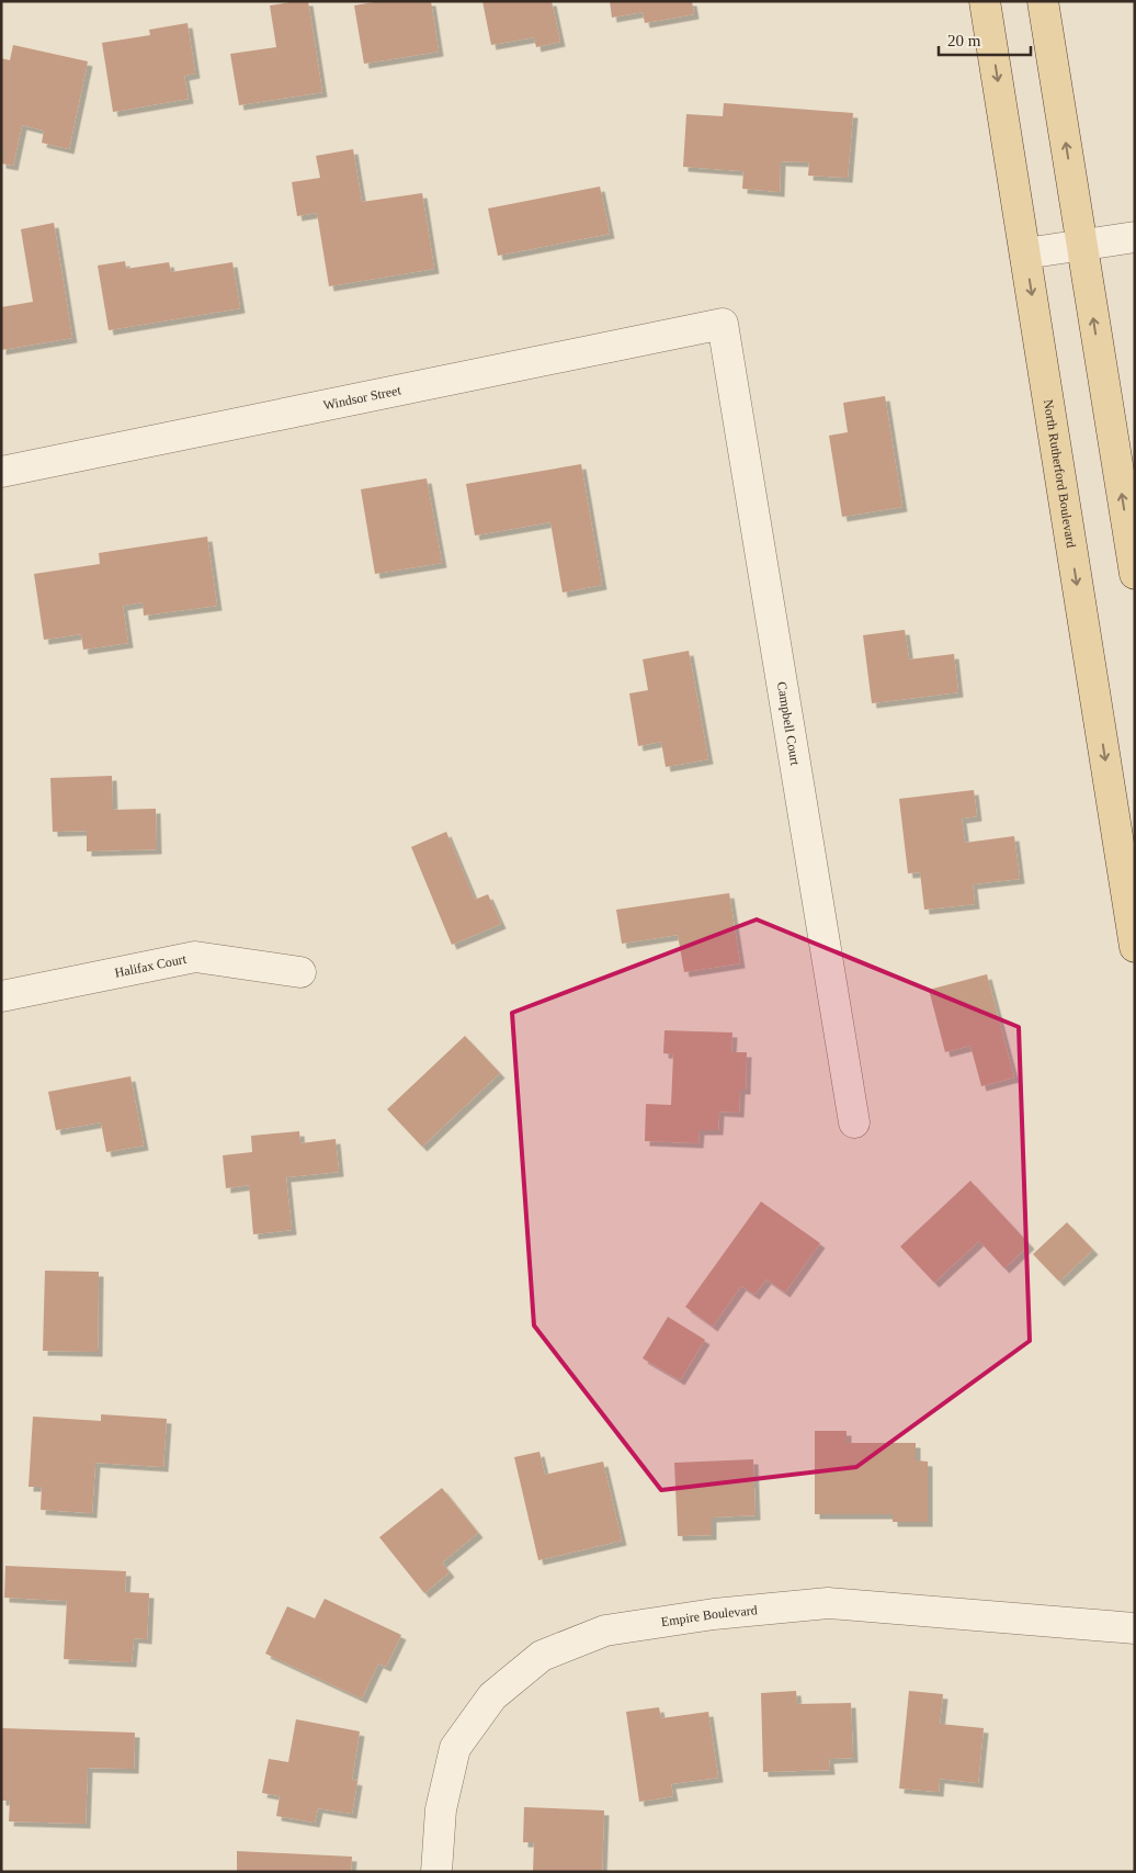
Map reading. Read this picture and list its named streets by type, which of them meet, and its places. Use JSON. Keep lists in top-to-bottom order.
{
  "streets": {
    "main road": ["North Rutherford Boulevard"],
    "street": [
      "Windsor Street",
      "Campbell Court",
      "Halifax Court",
      "Empire Boulevard"
    ]
  },
  "crossings": [
    ["Windsor Street", "Campbell Court"]
  ],
  "scale_bar": "20 m"
}
